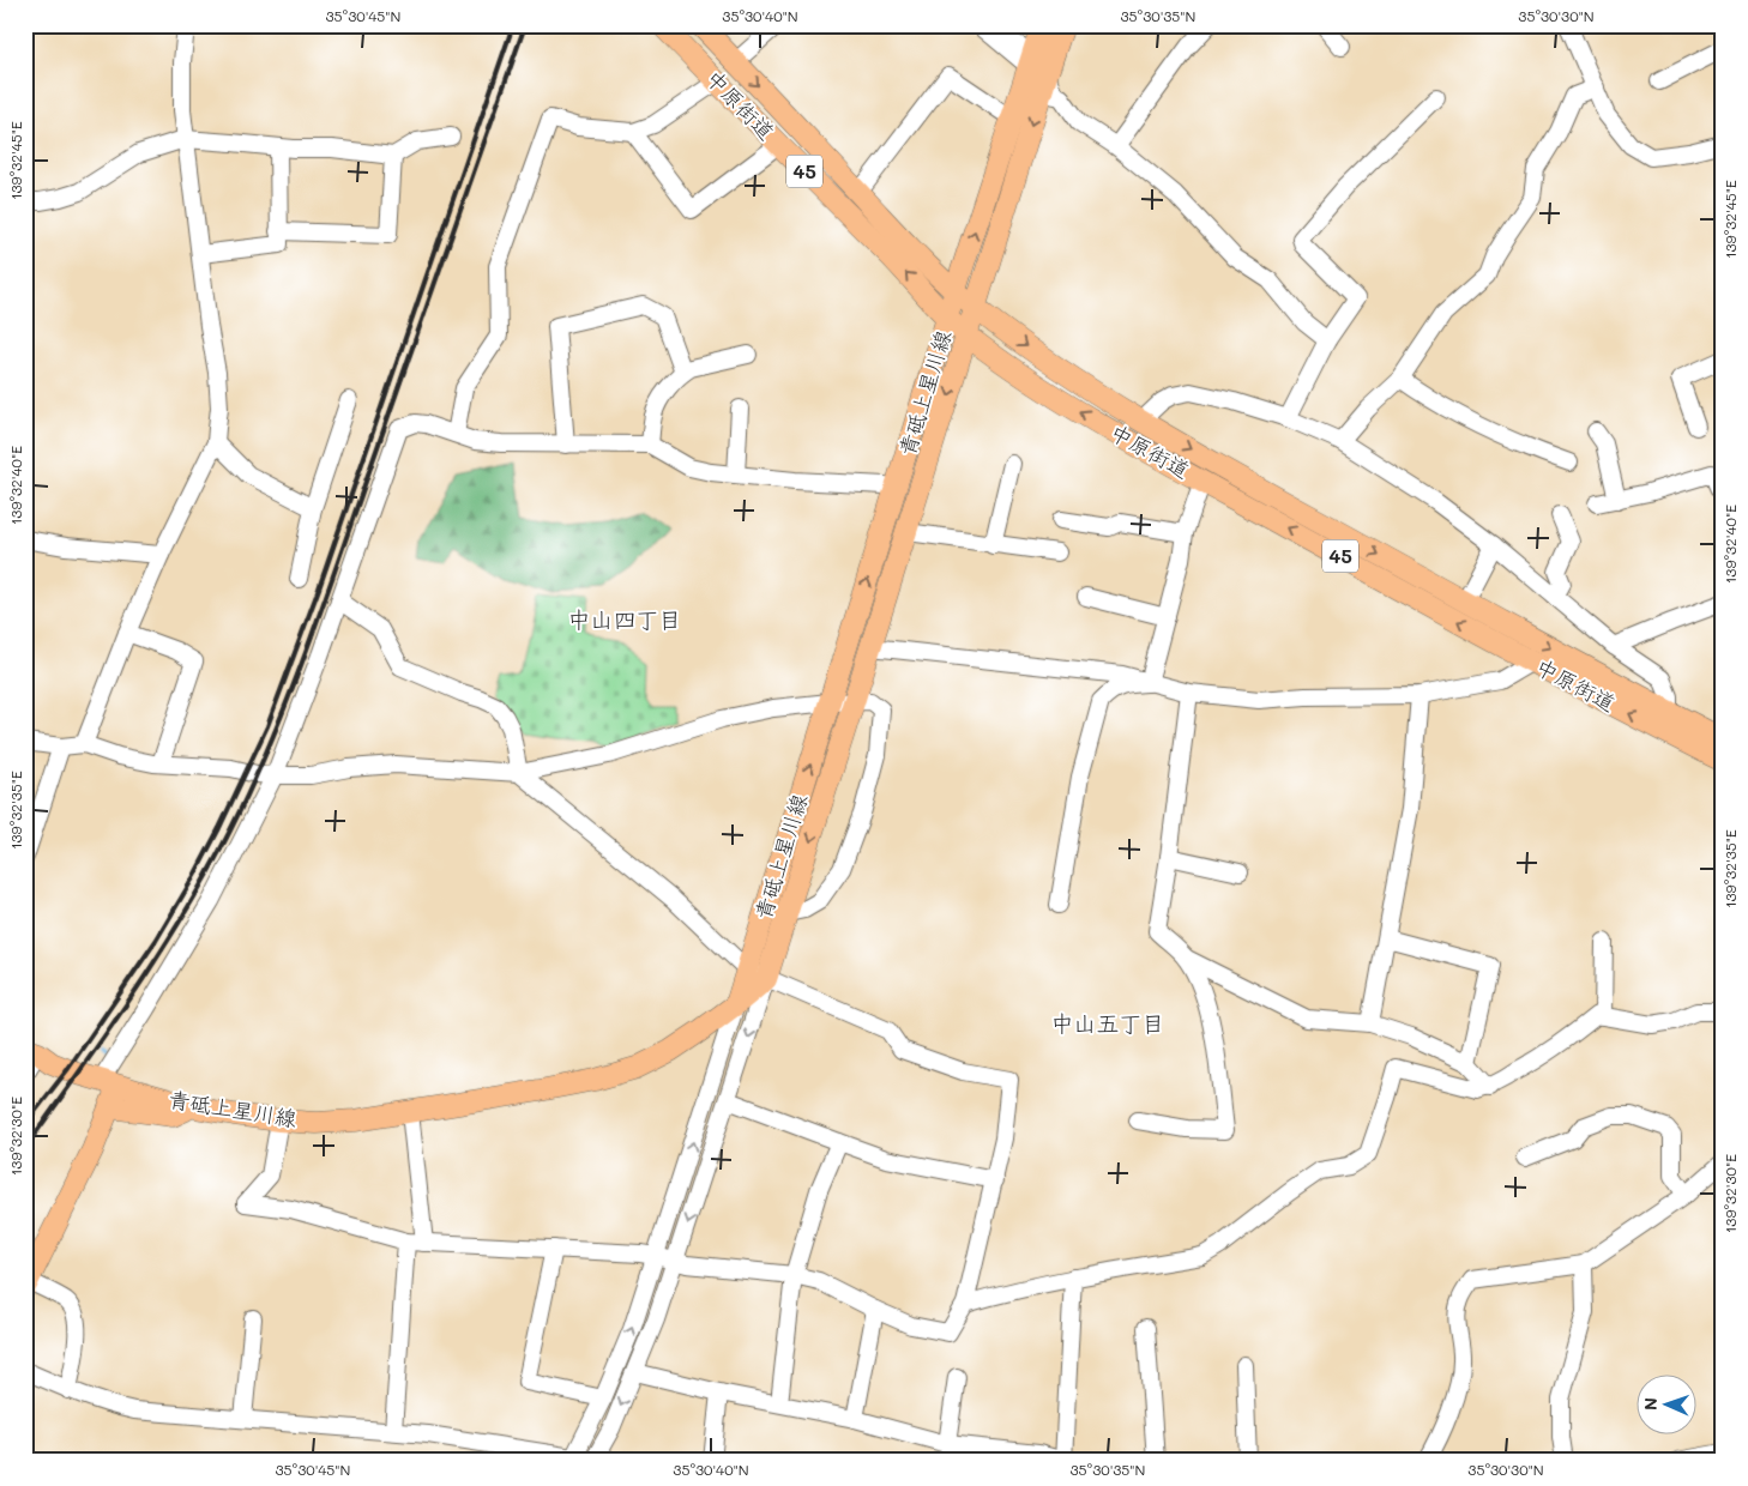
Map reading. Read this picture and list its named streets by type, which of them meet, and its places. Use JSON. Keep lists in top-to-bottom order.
{
  "streets": {
    "main road": ["中原街道", "45", "青砥上星川線"]
  },
  "crossings": [
    ["中原街道", "青砥上星川線"]
  ],
  "districts": ["中山四丁目", "中山五丁目"],
  "north": "left",
  "coordinates": [
    "35°30'45\"N",
    "35°30'40\"N",
    "35°30'35\"N",
    "35°30'30\"N",
    "139°32'45\"E",
    "139°32'40\"E",
    "139°32'35\"E",
    "139°32'30\"E"
  ]
}
